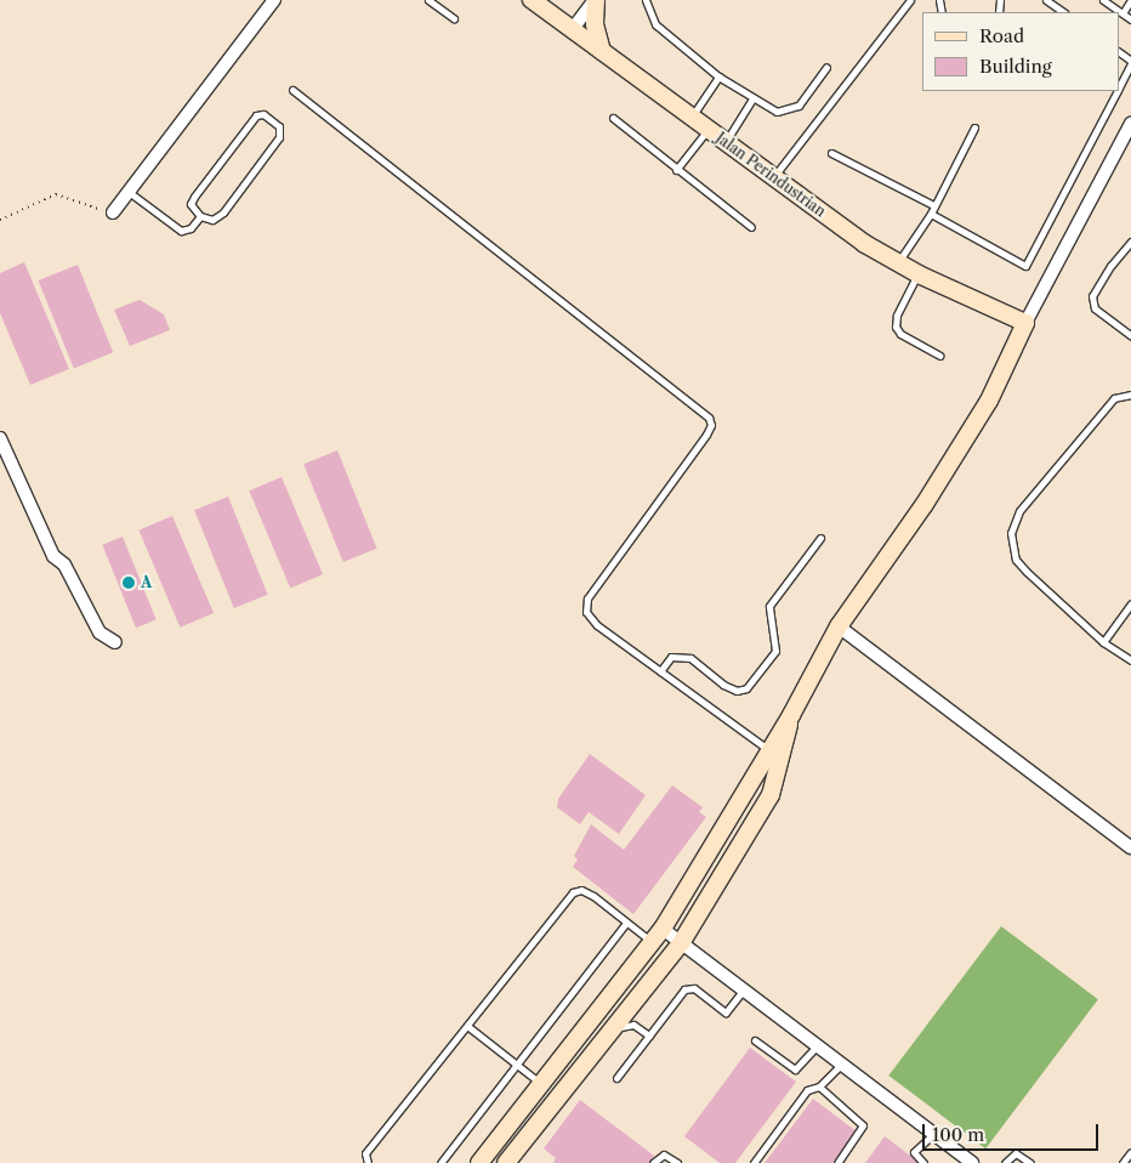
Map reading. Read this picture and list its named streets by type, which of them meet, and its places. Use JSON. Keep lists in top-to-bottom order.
{
  "streets": {
    "main road": ["Jalan Perindustrian"]
  },
  "places": ["A"],
  "legend": ["Road", "Building"],
  "scale_bar": "100 m"
}
